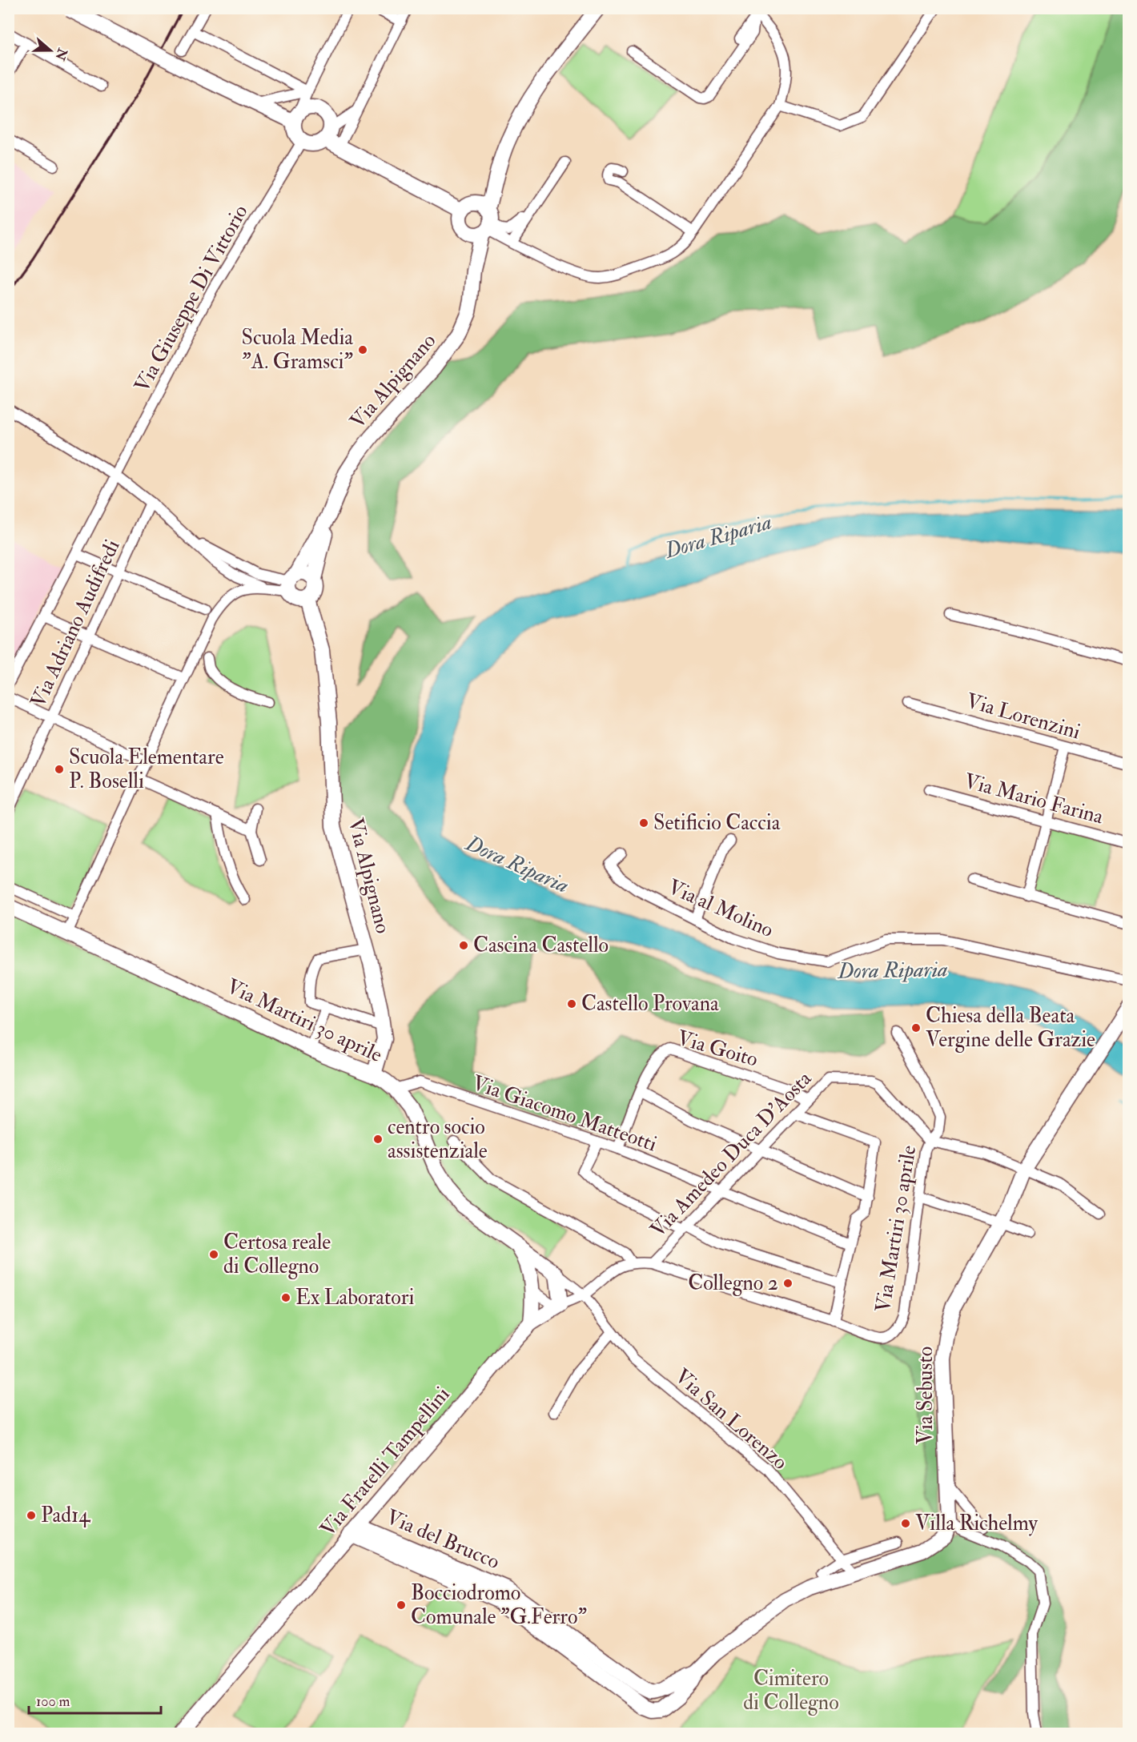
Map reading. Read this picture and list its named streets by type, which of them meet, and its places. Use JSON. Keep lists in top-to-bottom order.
{
  "streets": {
    "street": [
      "Via Giuseppe Di Vittorio",
      "Via Alpignano",
      "Via Adriano Audifredi",
      "Via Lorenzini",
      "Via Mario Farina",
      "Via al Molino",
      "Via Martiri 30 aprile",
      "Via Goito",
      "Via Giacomo Matteotti",
      "Via Amedeo Duca D'Aosta",
      "Via Sebusto",
      "Via San Lorenzo",
      "Via Fratelli Tampellini",
      "Via del Brucco"
    ]
  },
  "crossings": [
    ["Via Alpignano", "Via Martiri 30 aprile"],
    ["Via Martiri 30 aprile", "Via Giacomo Matteotti"],
    ["Via Martiri 30 aprile", "Via Amedeo Duca D'Aosta"],
    ["Via Martiri 30 aprile", "Via San Lorenzo"],
    ["Via Martiri 30 aprile", "Via Fratelli Tampellini"],
    ["Via Goito", "Via Giacomo Matteotti"],
    ["Via Goito", "Via Amedeo Duca D'Aosta"],
    ["Via Giacomo Matteotti", "Via Amedeo Duca D'Aosta"],
    ["Via Amedeo Duca D'Aosta", "Via Fratelli Tampellini"],
    ["Via San Lorenzo", "Via Fratelli Tampellini"],
    ["Via San Lorenzo", "Via del Brucco"],
    ["Via Fratelli Tampellini", "Via del Brucco"]
  ],
  "water": ["Dora Riparia"],
  "parks": ["Cimitero di Collegno"],
  "places": [
    "Scuola Media \"A. Gramsci\"",
    "Scuola Elementare P. Boselli",
    "Setificio Caccia",
    "Cascina Castello",
    "Castello Provana",
    "Chiesa della Beata Vergine delle Grazie",
    "centro socio assistenziale",
    "Certosa reale di Collegno",
    "Collegno 2",
    "Ex Laboratori",
    "Pad14",
    "Villa Richelmy",
    "Bocciodromo Comunale \"G.Ferro\""
  ],
  "scale_bar": "100 m",
  "north": "right"
}
